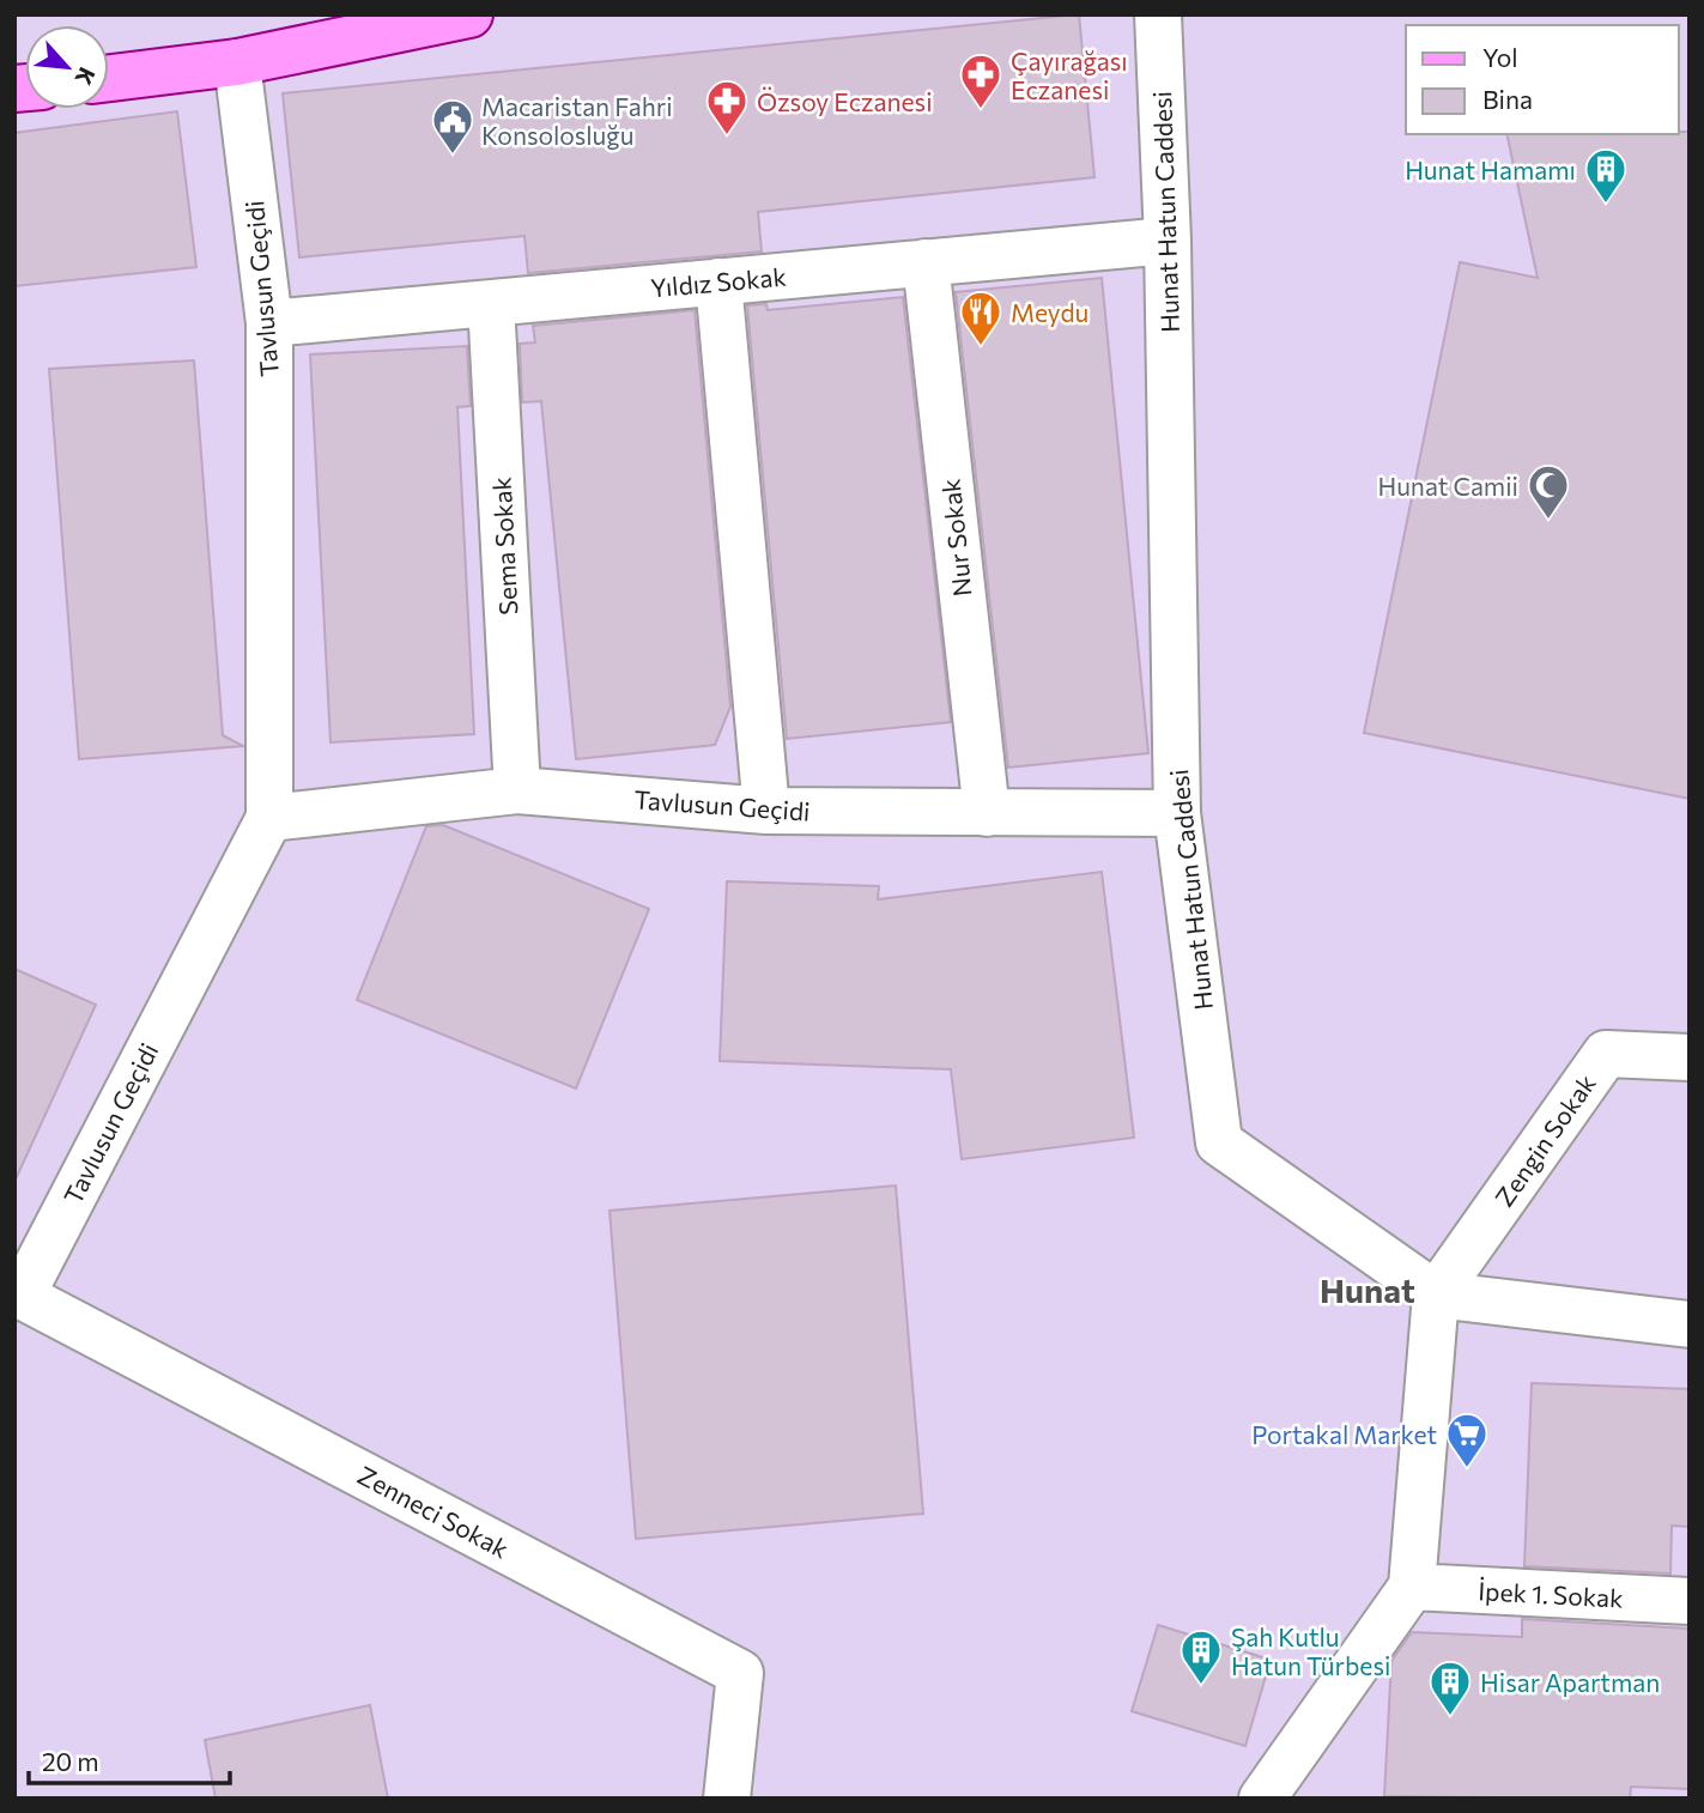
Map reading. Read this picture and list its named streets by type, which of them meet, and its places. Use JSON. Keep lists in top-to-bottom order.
{
  "streets": {
    "street": [
      "Hunat Hatun Caddesi",
      "Yıldız Sokak",
      "Tavlusun Geçidi",
      "Nur Sokak",
      "Sema Sokak",
      "Zengin Sokak",
      "Zenneci Sokak",
      "İpek 1. Sokak"
    ]
  },
  "crossings": [
    ["Hunat Hatun Caddesi", "Yıldız Sokak"],
    ["Hunat Hatun Caddesi", "Tavlusun Geçidi"],
    ["Hunat Hatun Caddesi", "Zengin Sokak"],
    ["Yıldız Sokak", "Tavlusun Geçidi"],
    ["Yıldız Sokak", "Nur Sokak"],
    ["Yıldız Sokak", "Sema Sokak"],
    ["Tavlusun Geçidi", "Nur Sokak"],
    ["Tavlusun Geçidi", "Sema Sokak"],
    ["Tavlusun Geçidi", "Zenneci Sokak"]
  ],
  "districts": ["Hunat"],
  "places": {
    "pharmacy": ["Çayırağası Eczanesi", "Özsoy Eczanesi"],
    "public building": ["Macaristan Fahri Konsolosluğu"],
    "building": ["Hunat Hamamı", "Şah Kutlu Hatun Türbesi", "Hisar Apartman"],
    "restaurant": ["Meydu"],
    "mosque": ["Hunat Camii"],
    "supermarket": ["Portakal Market"]
  },
  "legend": ["Yol", "Bina"],
  "scale_bar": "20 m",
  "north": "bottom right"
}
